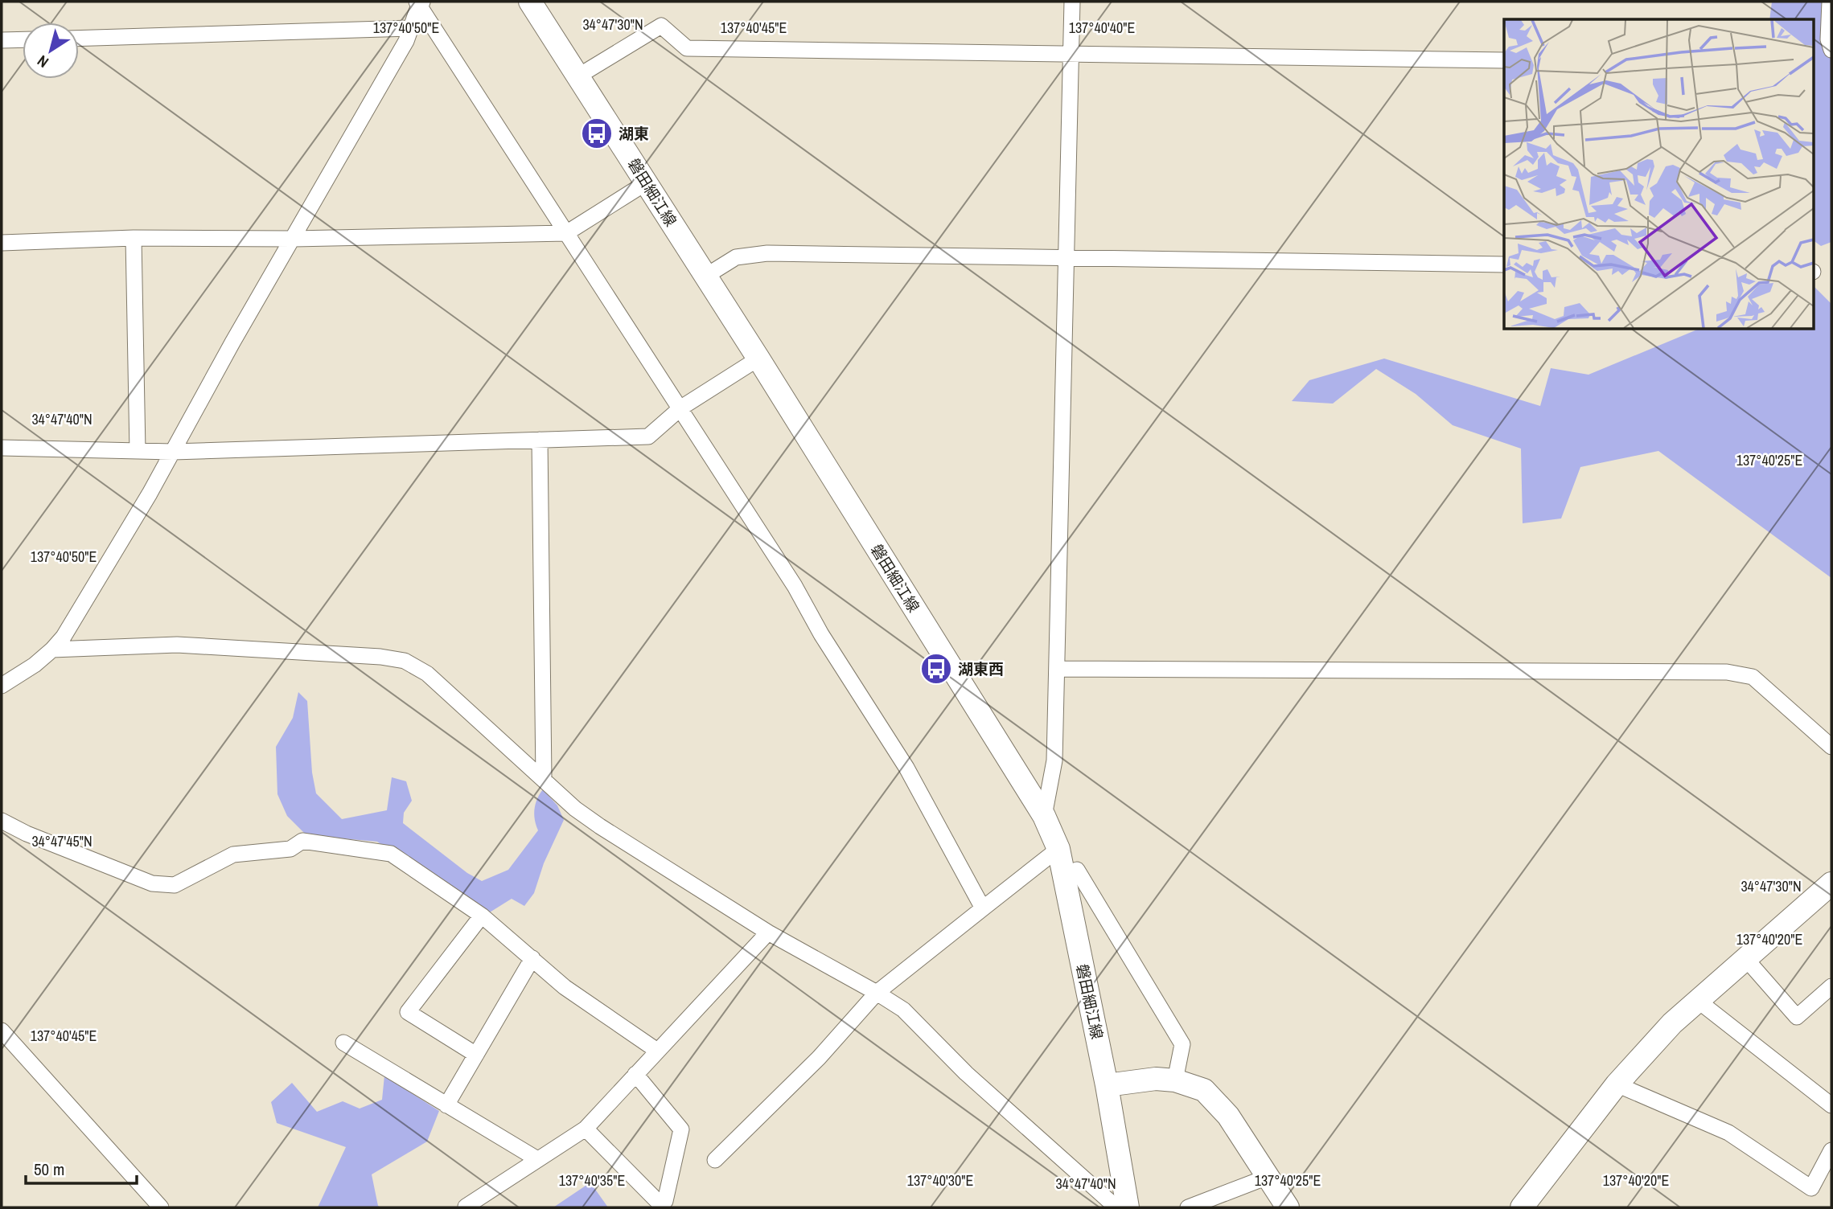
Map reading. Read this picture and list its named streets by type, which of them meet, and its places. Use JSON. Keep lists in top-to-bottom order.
{
  "streets": {
    "main road": ["磐田細江線"]
  },
  "places": {
    "bus stop": ["湖東", "湖東西"]
  },
  "scale_bar": "50 m",
  "north": "bottom left",
  "coordinates": [
    "34°47'30\"N",
    "137°40'50\"E",
    "137°40'45\"E",
    "137°40'40\"E",
    "34°47'40\"N",
    "137°40'25\"E",
    "34°47'45\"N",
    "137°40'20\"E",
    "137°40'35\"E",
    "137°40'30\"E"
  ]
}
